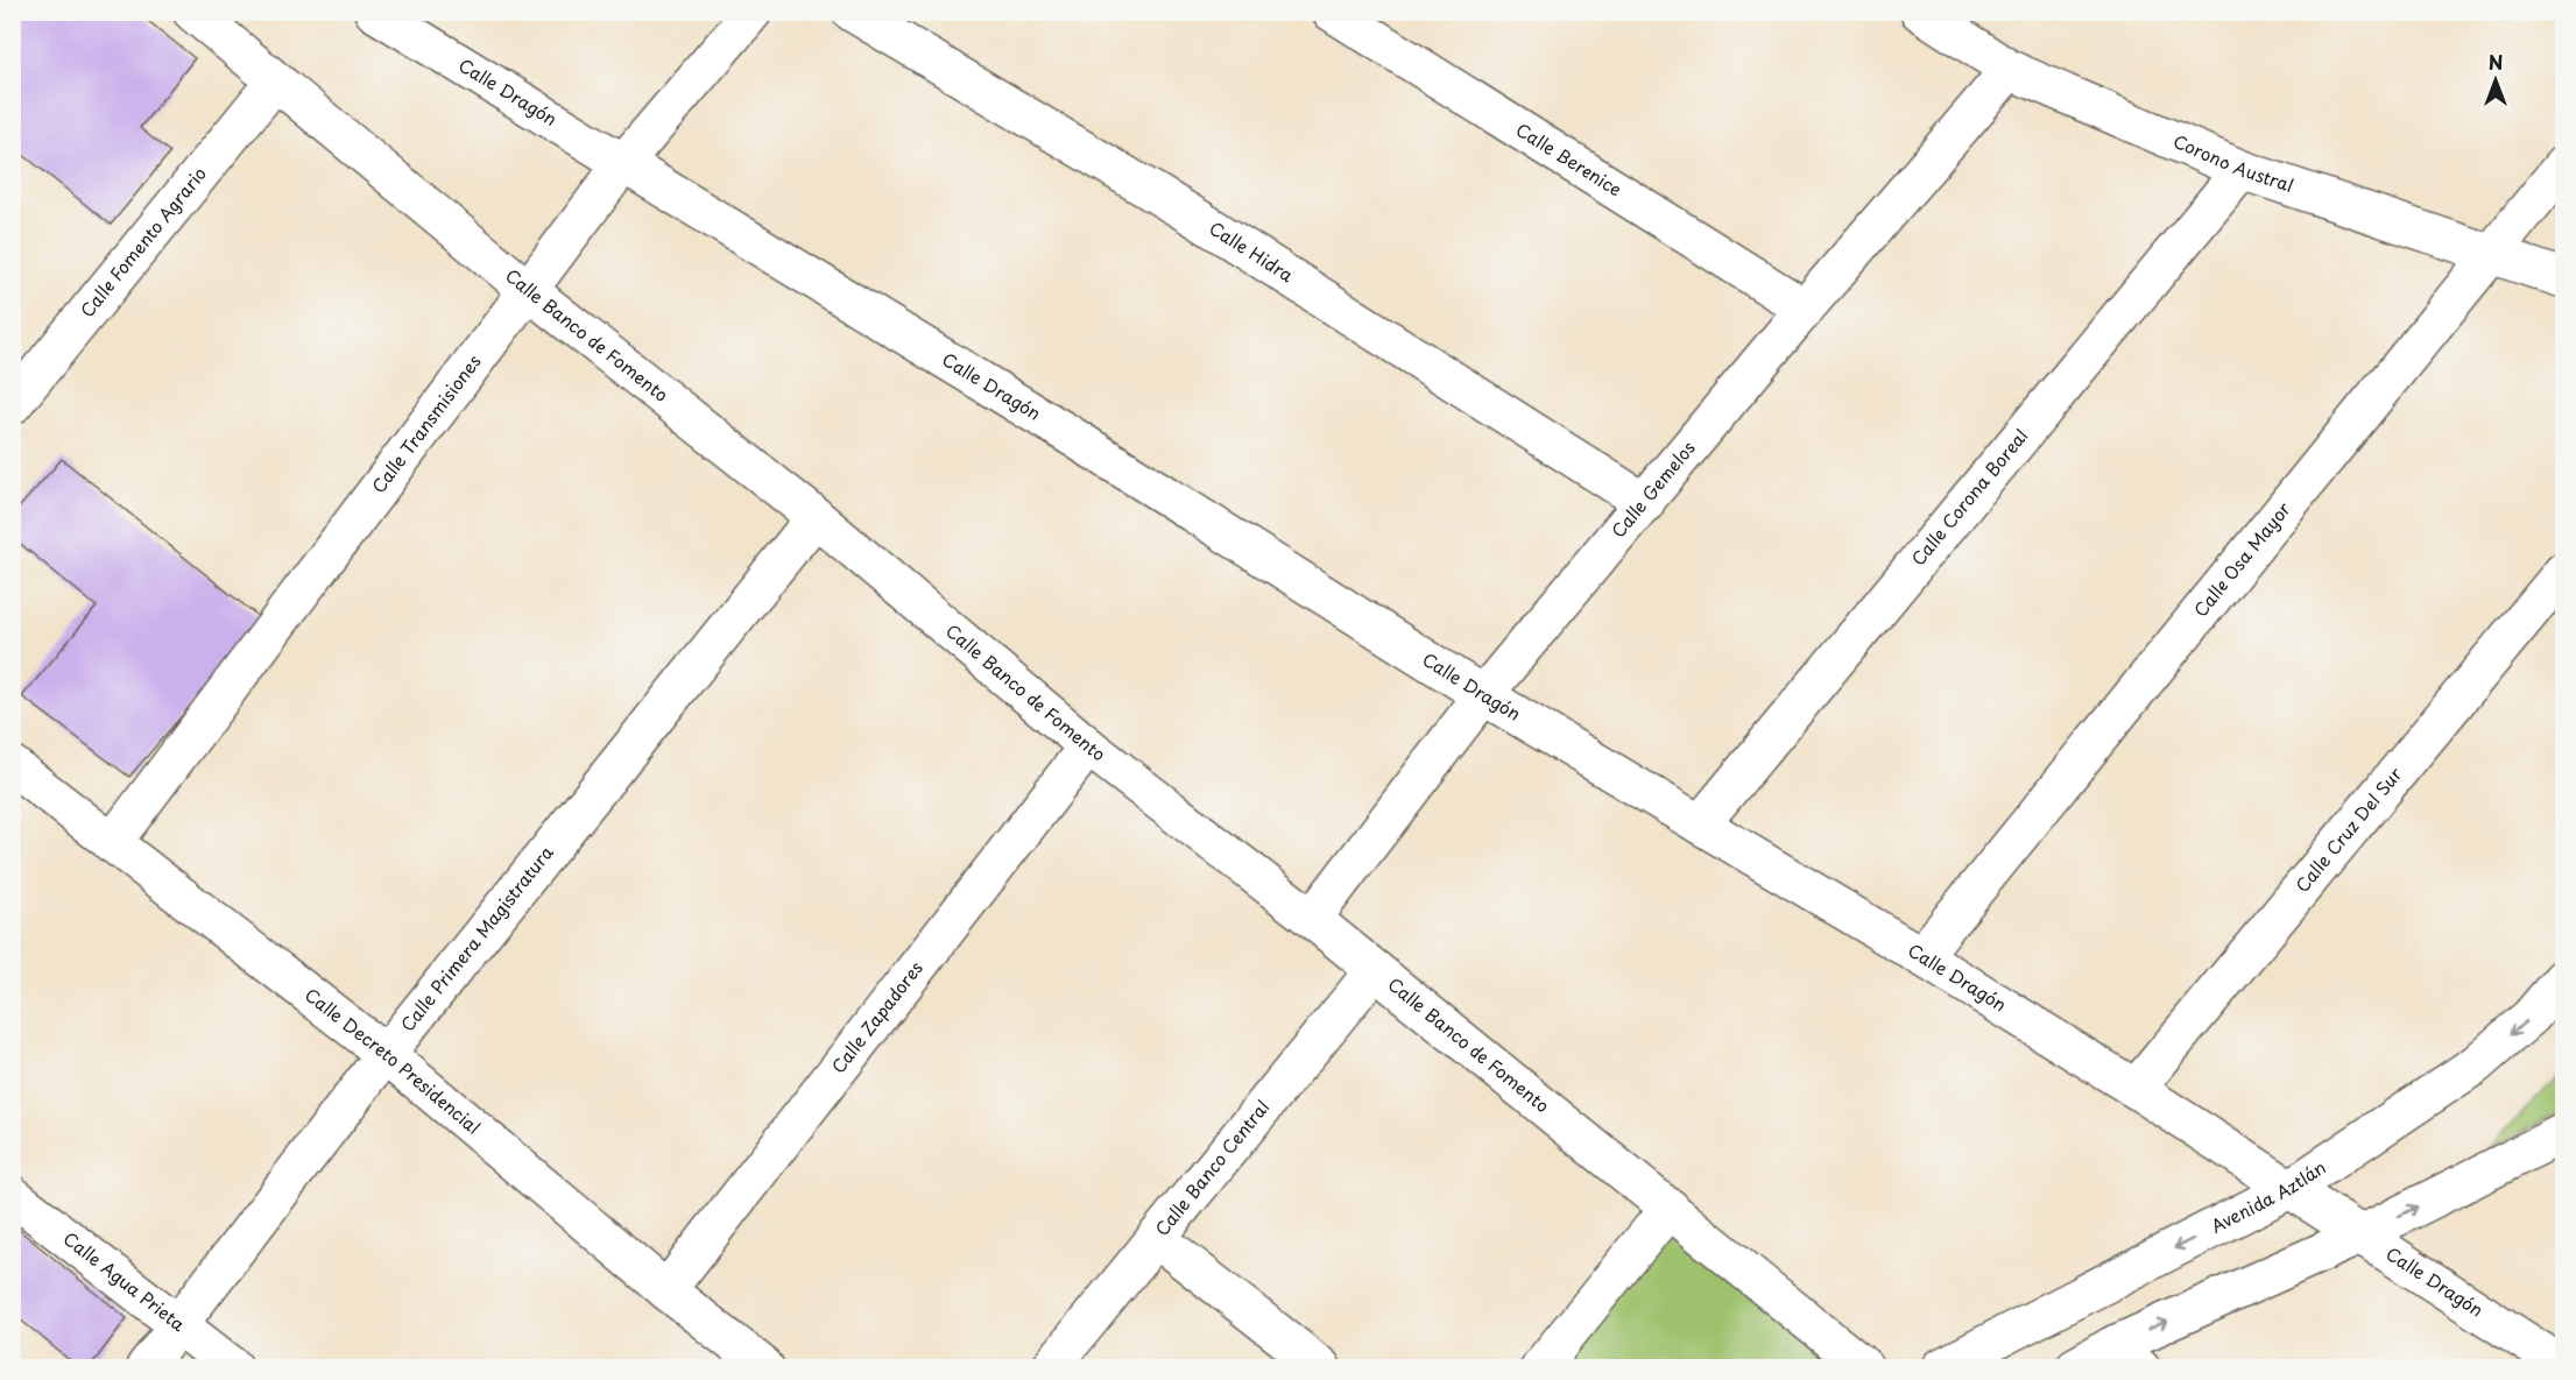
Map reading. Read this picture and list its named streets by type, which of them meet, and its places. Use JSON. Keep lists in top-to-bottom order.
{
  "streets": {
    "street": [
      "Calle Dragón",
      "Calle Berenice",
      "Corono Austral",
      "Calle Fomento Agrario",
      "Calle Hidra",
      "Calle Banco de Fomento",
      "Calle Transmisiones",
      "Calle Gemelos",
      "Calle Corona Boreal",
      "Calle Osa Mayor",
      "Calle Cruz Del Sur",
      "Calle Primera Magistratura",
      "Calle Zapadores",
      "Calle Decreto Presidencial",
      "Calle Banco Central",
      "Avenida Aztlán",
      "Calle Agua Prieta"
    ]
  },
  "crossings": [
    ["Calle Dragón", "Calle Transmisiones"],
    ["Calle Dragón", "Calle Gemelos"],
    ["Calle Dragón", "Calle Corona Boreal"],
    ["Calle Dragón", "Calle Osa Mayor"],
    ["Calle Dragón", "Calle Cruz Del Sur"],
    ["Calle Dragón", "Avenida Aztlán"],
    ["Calle Berenice", "Calle Gemelos"],
    ["Corono Austral", "Calle Gemelos"],
    ["Corono Austral", "Calle Corona Boreal"],
    ["Corono Austral", "Calle Osa Mayor"],
    ["Calle Fomento Agrario", "Calle Banco de Fomento"],
    ["Calle Hidra", "Calle Gemelos"],
    ["Calle Banco de Fomento", "Calle Transmisiones"],
    ["Calle Banco de Fomento", "Calle Gemelos"],
    ["Calle Banco de Fomento", "Calle Primera Magistratura"],
    ["Calle Banco de Fomento", "Calle Zapadores"],
    ["Calle Banco de Fomento", "Calle Banco Central"],
    ["Calle Transmisiones", "Calle Decreto Presidencial"],
    ["Calle Primera Magistratura", "Calle Decreto Presidencial"],
    ["Calle Primera Magistratura", "Calle Agua Prieta"],
    ["Calle Zapadores", "Calle Decreto Presidencial"]
  ],
  "north": "top"
}
